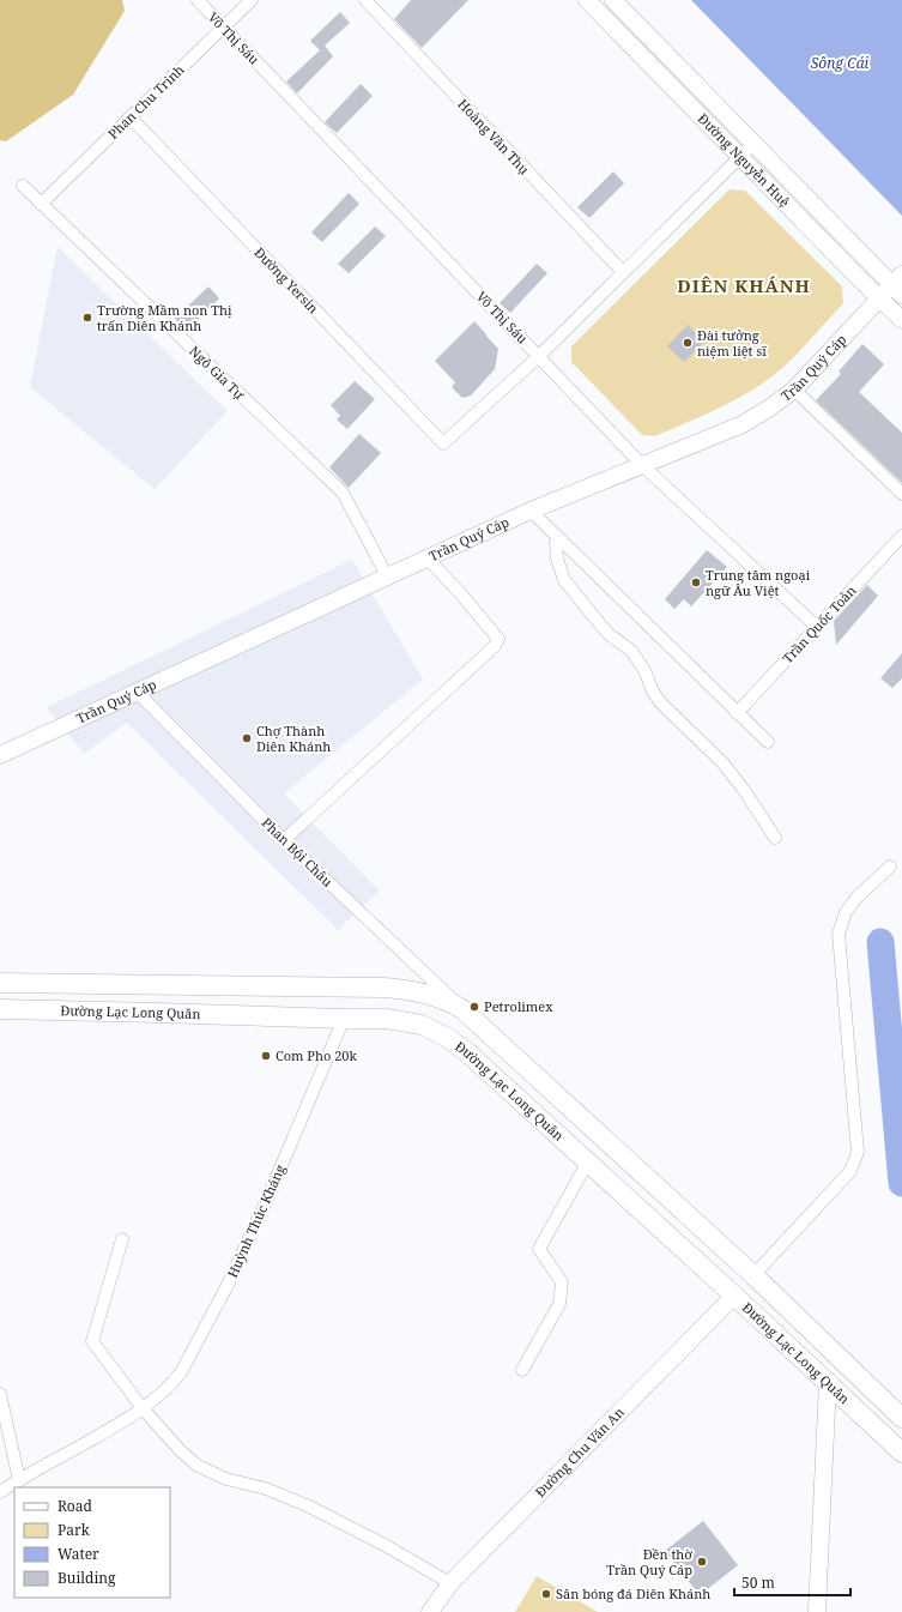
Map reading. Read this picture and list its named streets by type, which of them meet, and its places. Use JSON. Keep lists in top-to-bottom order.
{
  "streets": {
    "main road": ["Đường Lạc Long Quân"],
    "street": [
      "Võ Thị Sáu",
      "Phan Chu Trinh",
      "Hoàng Văn Thụ",
      "Đường Nguyễn Huệ",
      "Đường Yersin",
      "Trần Quý Cáp",
      "Ngô Gia Tự",
      "Trần Quốc Toản",
      "Phan Bội Châu",
      "Huỳnh Thúc Kháng",
      "Đường Chu Văn An"
    ]
  },
  "crossings": [
    ["Võ Thị Sáu", "Phan Chu Trinh"],
    ["Võ Thị Sáu", "Đường Yersin"],
    ["Võ Thị Sáu", "Trần Quý Cáp"],
    ["Võ Thị Sáu", "Trần Quốc Toản"],
    ["Phan Chu Trinh", "Đường Yersin"],
    ["Phan Chu Trinh", "Ngô Gia Tự"],
    ["Đường Nguyễn Huệ", "Trần Quý Cáp"],
    ["Trần Quý Cáp", "Ngô Gia Tự"],
    ["Trần Quý Cáp", "Phan Bội Châu"],
    ["Phan Bội Châu", "Đường Lạc Long Quân"],
    ["Đường Lạc Long Quân", "Huỳnh Thúc Kháng"],
    ["Đường Lạc Long Quân", "Đường Chu Văn An"]
  ],
  "districts": ["DIÊN KHÁNH"],
  "water": ["Sông Cái"],
  "places": [
    "Trường Mầm non Thị trấn Diên Khánh",
    "Đài tưởng niệm liệt sĩ",
    "Trung tâm ngoại ngữ Âu Việt",
    "Chợ Thành Diên Khánh",
    "Petrolimex",
    "Com Pho 20k",
    "Đền thờ Trần Quý Cáp",
    "Sân bóng đá Diên Khánh"
  ],
  "legend": [
    "Road",
    "Park",
    "Water",
    "Building"
  ],
  "scale_bar": "50 m"
}
